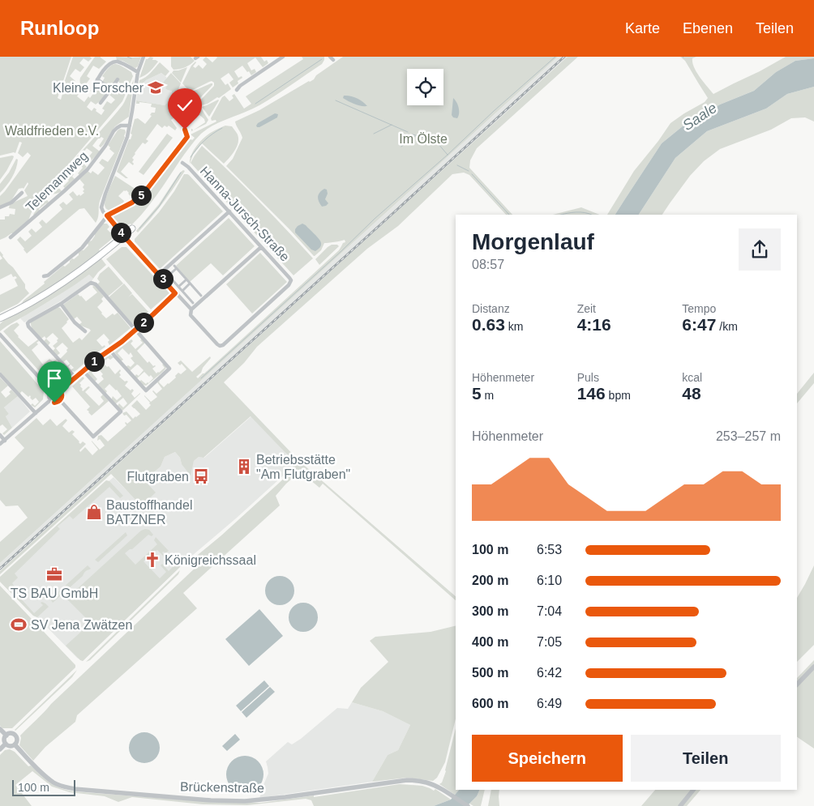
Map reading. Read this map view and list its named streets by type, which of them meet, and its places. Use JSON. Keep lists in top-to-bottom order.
{
  "streets": {
    "street": ["Telemannweg", "Hanna-Jursch-Straße", "Brückenstraße"]
  },
  "water": ["Saale"],
  "parks": ["Waldfrieden e.V.", "Im Ölste"],
  "places": {
    "school or university": ["Kleine Forscher"],
    "building": ["Betriebsstätte \"Am Flutgraben\""],
    "bus stop": ["Flutgraben"],
    "shop": ["Baustoffhandel BATZNER"],
    "church": ["Königreichssaal"],
    "office": ["TS BAU GmbH"],
    "sports": ["SV Jena Zwätzen"]
  },
  "scale_bar": "100 m",
  "page": {
    "header": "Runloop",
    "nav": ["Karte", "Ebenen", "Teilen"],
    "pins": [
      "5",
      "4",
      "3",
      "2",
      "1"
    ],
    "heading": ["Morgenlauf", "08:57"],
    "stats": [
      ["Distanz", "0.63 km"],
      ["Zeit", "4:16"],
      ["Tempo", "6:47 /km"],
      ["Höhenmeter", "5 m"],
      ["Puls", "146 bpm"],
      ["kcal", "48"]
    ],
    "chart": ["Höhenmeter", "253–257 m"],
    "list": [
      {
        "name": "100 m",
        "note": "6:53"
      },
      {
        "name": "200 m",
        "note": "6:10"
      },
      {
        "name": "300 m",
        "note": "7:04"
      },
      {
        "name": "400 m",
        "note": "7:05"
      },
      {
        "name": "500 m",
        "note": "6:42"
      },
      {
        "name": "600 m",
        "note": "6:49"
      }
    ],
    "buttons": ["Speichern", "Teilen"],
    "scale": "100 m"
  }
}
